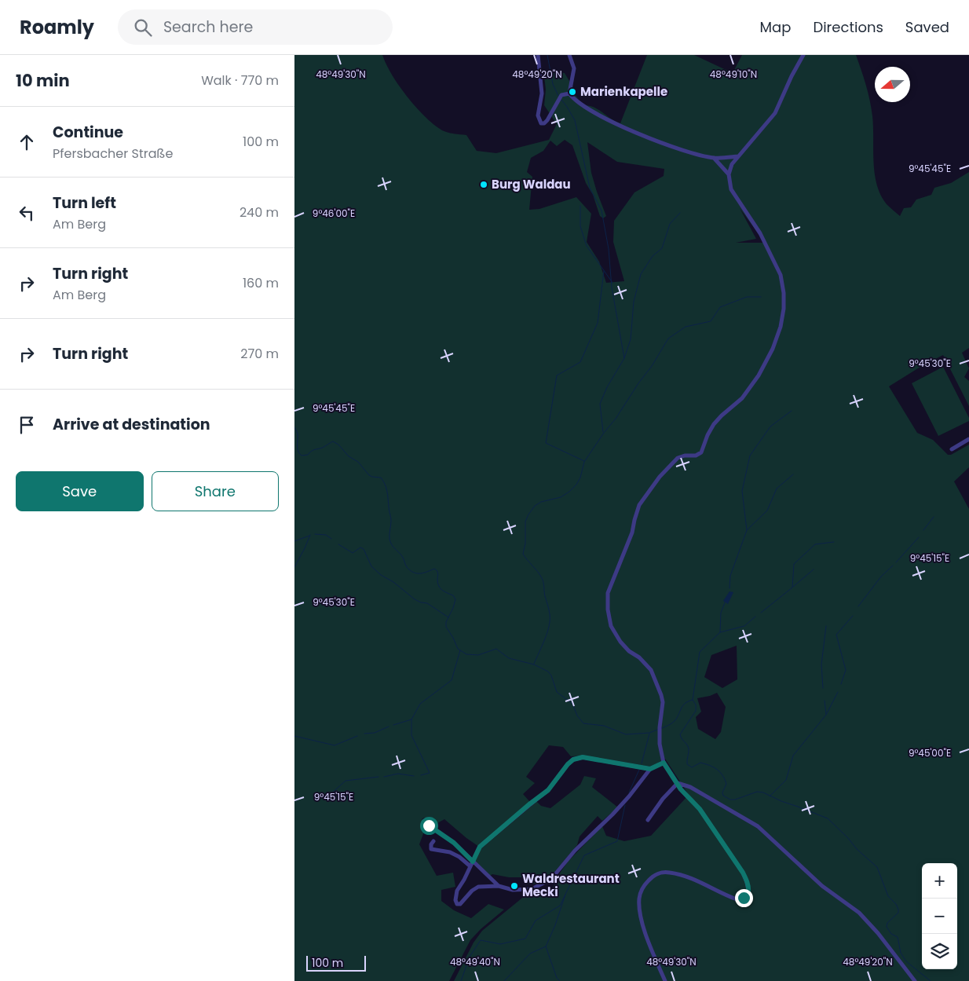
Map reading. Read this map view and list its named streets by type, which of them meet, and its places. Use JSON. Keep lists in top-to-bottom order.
{
  "places": ["Marienkapelle", "Burg Waldau", "Waldrestaurant Mecki"],
  "scale_bar": "100 m",
  "north": "left",
  "page": {
    "header": "Roamly",
    "search": "Search here",
    "nav": ["Map", "Directions", "Saved"],
    "heading": ["10 min", "Walk · 770 m"],
    "list": [
      ["Continue", "Pfersbacher Straße", "100 m"],
      ["Turn left", "Am Berg", "240 m"],
      ["Turn right", "Am Berg", "160 m"],
      ["Turn right", "270 m"],
      "Arrive at destination"
    ],
    "buttons": ["Save", "Share"],
    "map_buttons": ["+", "−"],
    "scale": "100 m"
  },
  "coordinates": [
    "48°49'30\"N",
    "48°49'20\"N",
    "48°49'10\"N",
    "9°45'45\"E",
    "9°46'00\"E",
    "9°45'30\"E",
    "9°45'15\"E",
    "9°45'00\"E",
    "48°49'40\"N"
  ]
}
